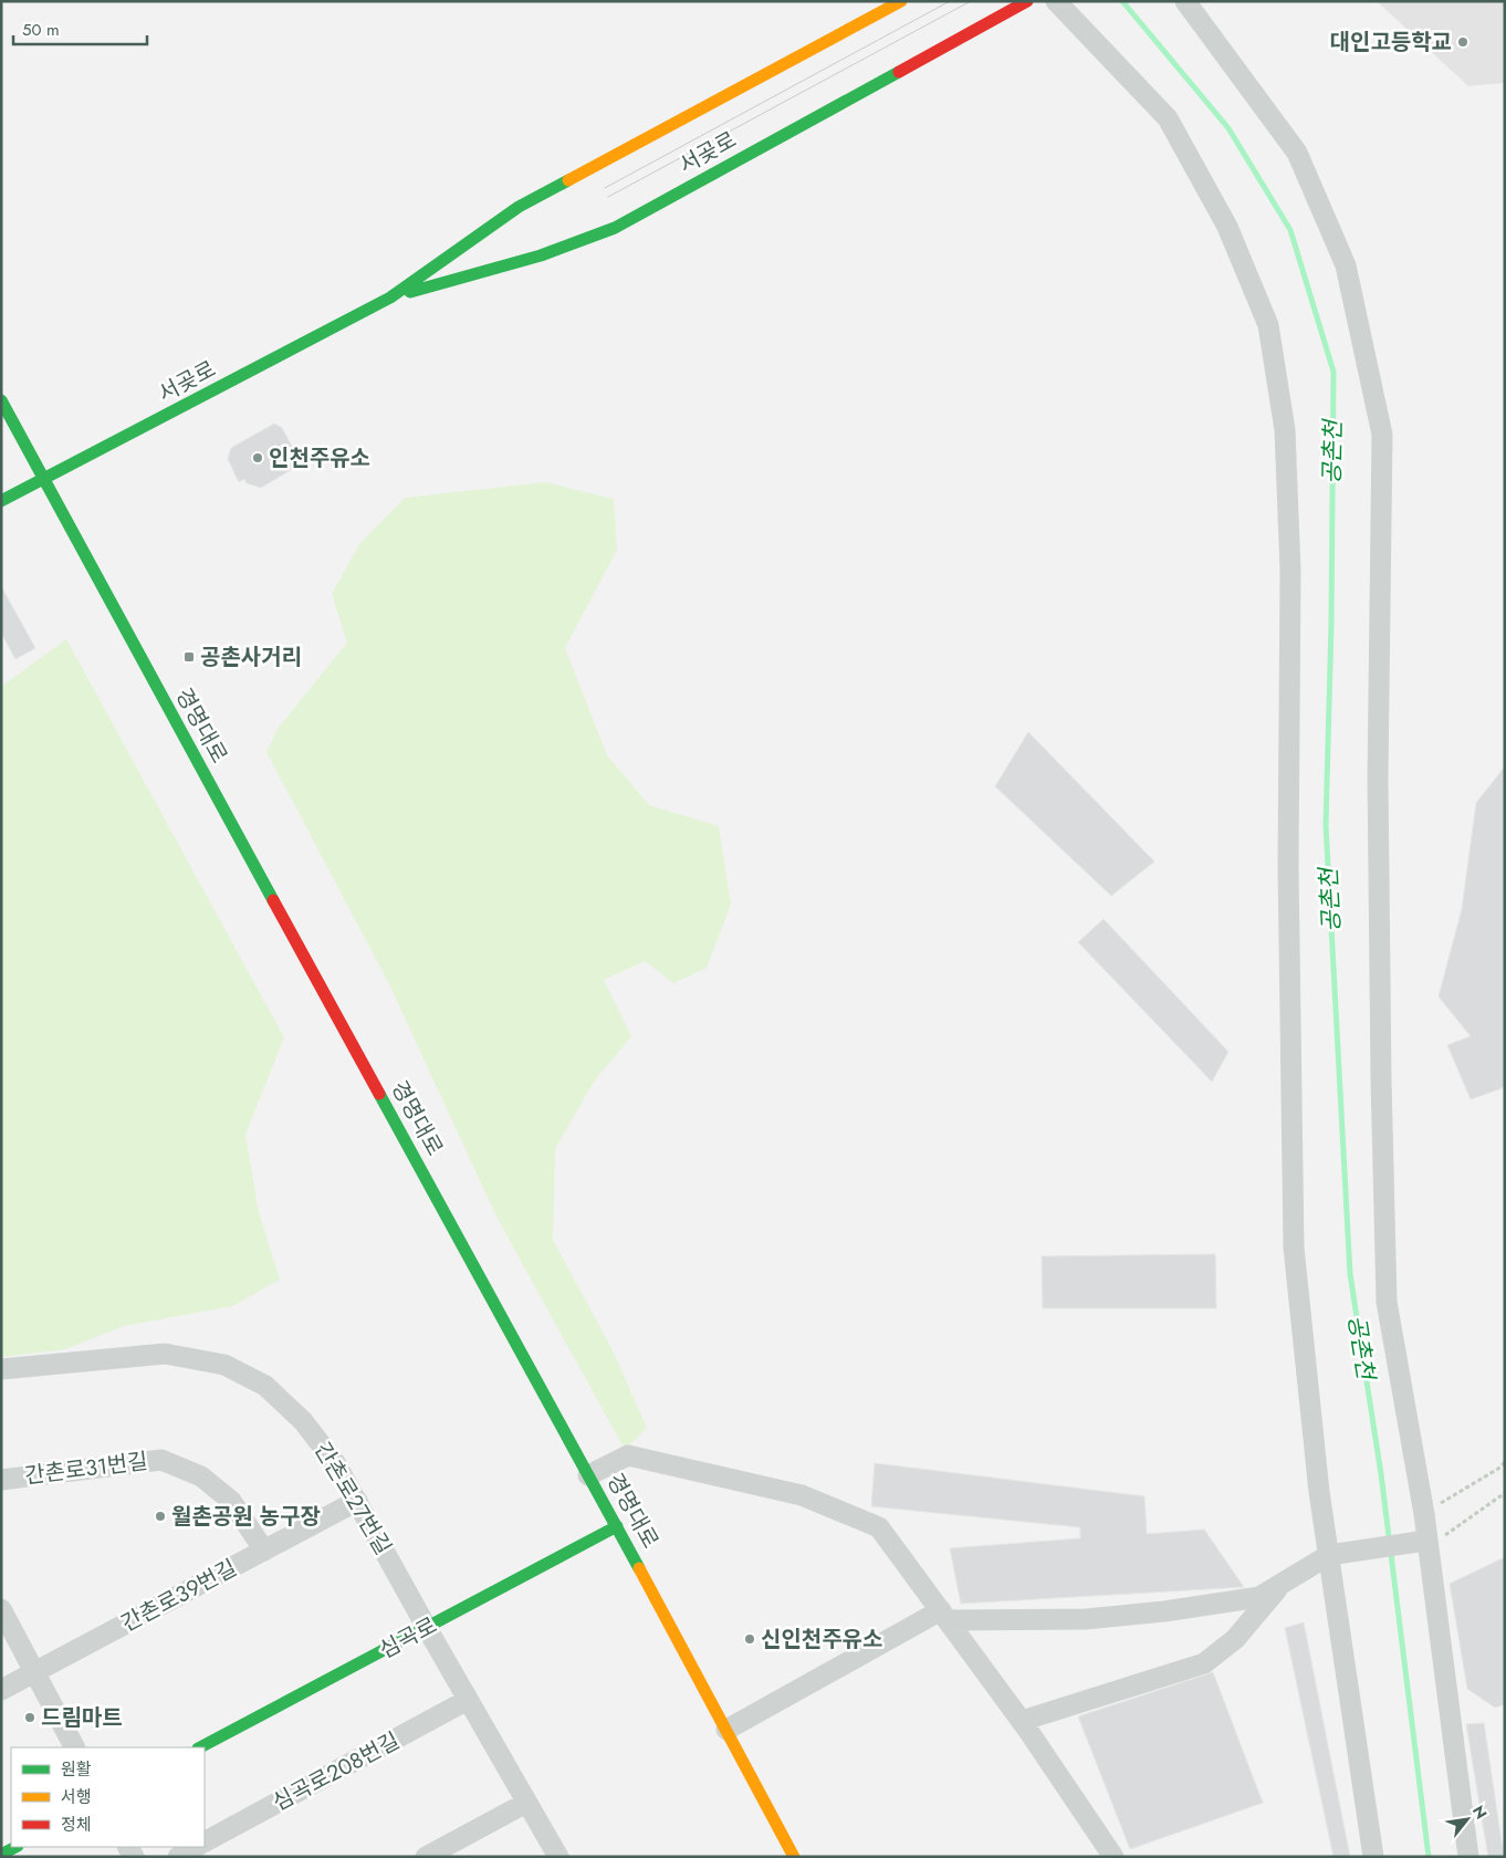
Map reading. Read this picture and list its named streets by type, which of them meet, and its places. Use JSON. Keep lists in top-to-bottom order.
{
  "streets": {
    "street": [
      "서곶로",
      "경명대로",
      "간촌로31번길",
      "간촌로27번길",
      "간촌로39번길",
      "심곡로",
      "심곡로208번길"
    ]
  },
  "crossings": [
    ["서곶로", "경명대로"],
    ["경명대로", "심곡로"],
    ["간촌로31번길", "간촌로39번길"],
    ["간촌로27번길", "간촌로39번길"],
    ["간촌로27번길", "심곡로"]
  ],
  "water": ["공촌천"],
  "places": {
    "other": [
      "대인고등학교",
      "인천주유소",
      "월촌공원 농구장",
      "신인천주유소",
      "드림마트"
    ],
    "transit": ["공촌사거리"]
  },
  "legend": ["원활", "서행", "정체"],
  "scale_bar": "50 m",
  "north": "top right"
}
